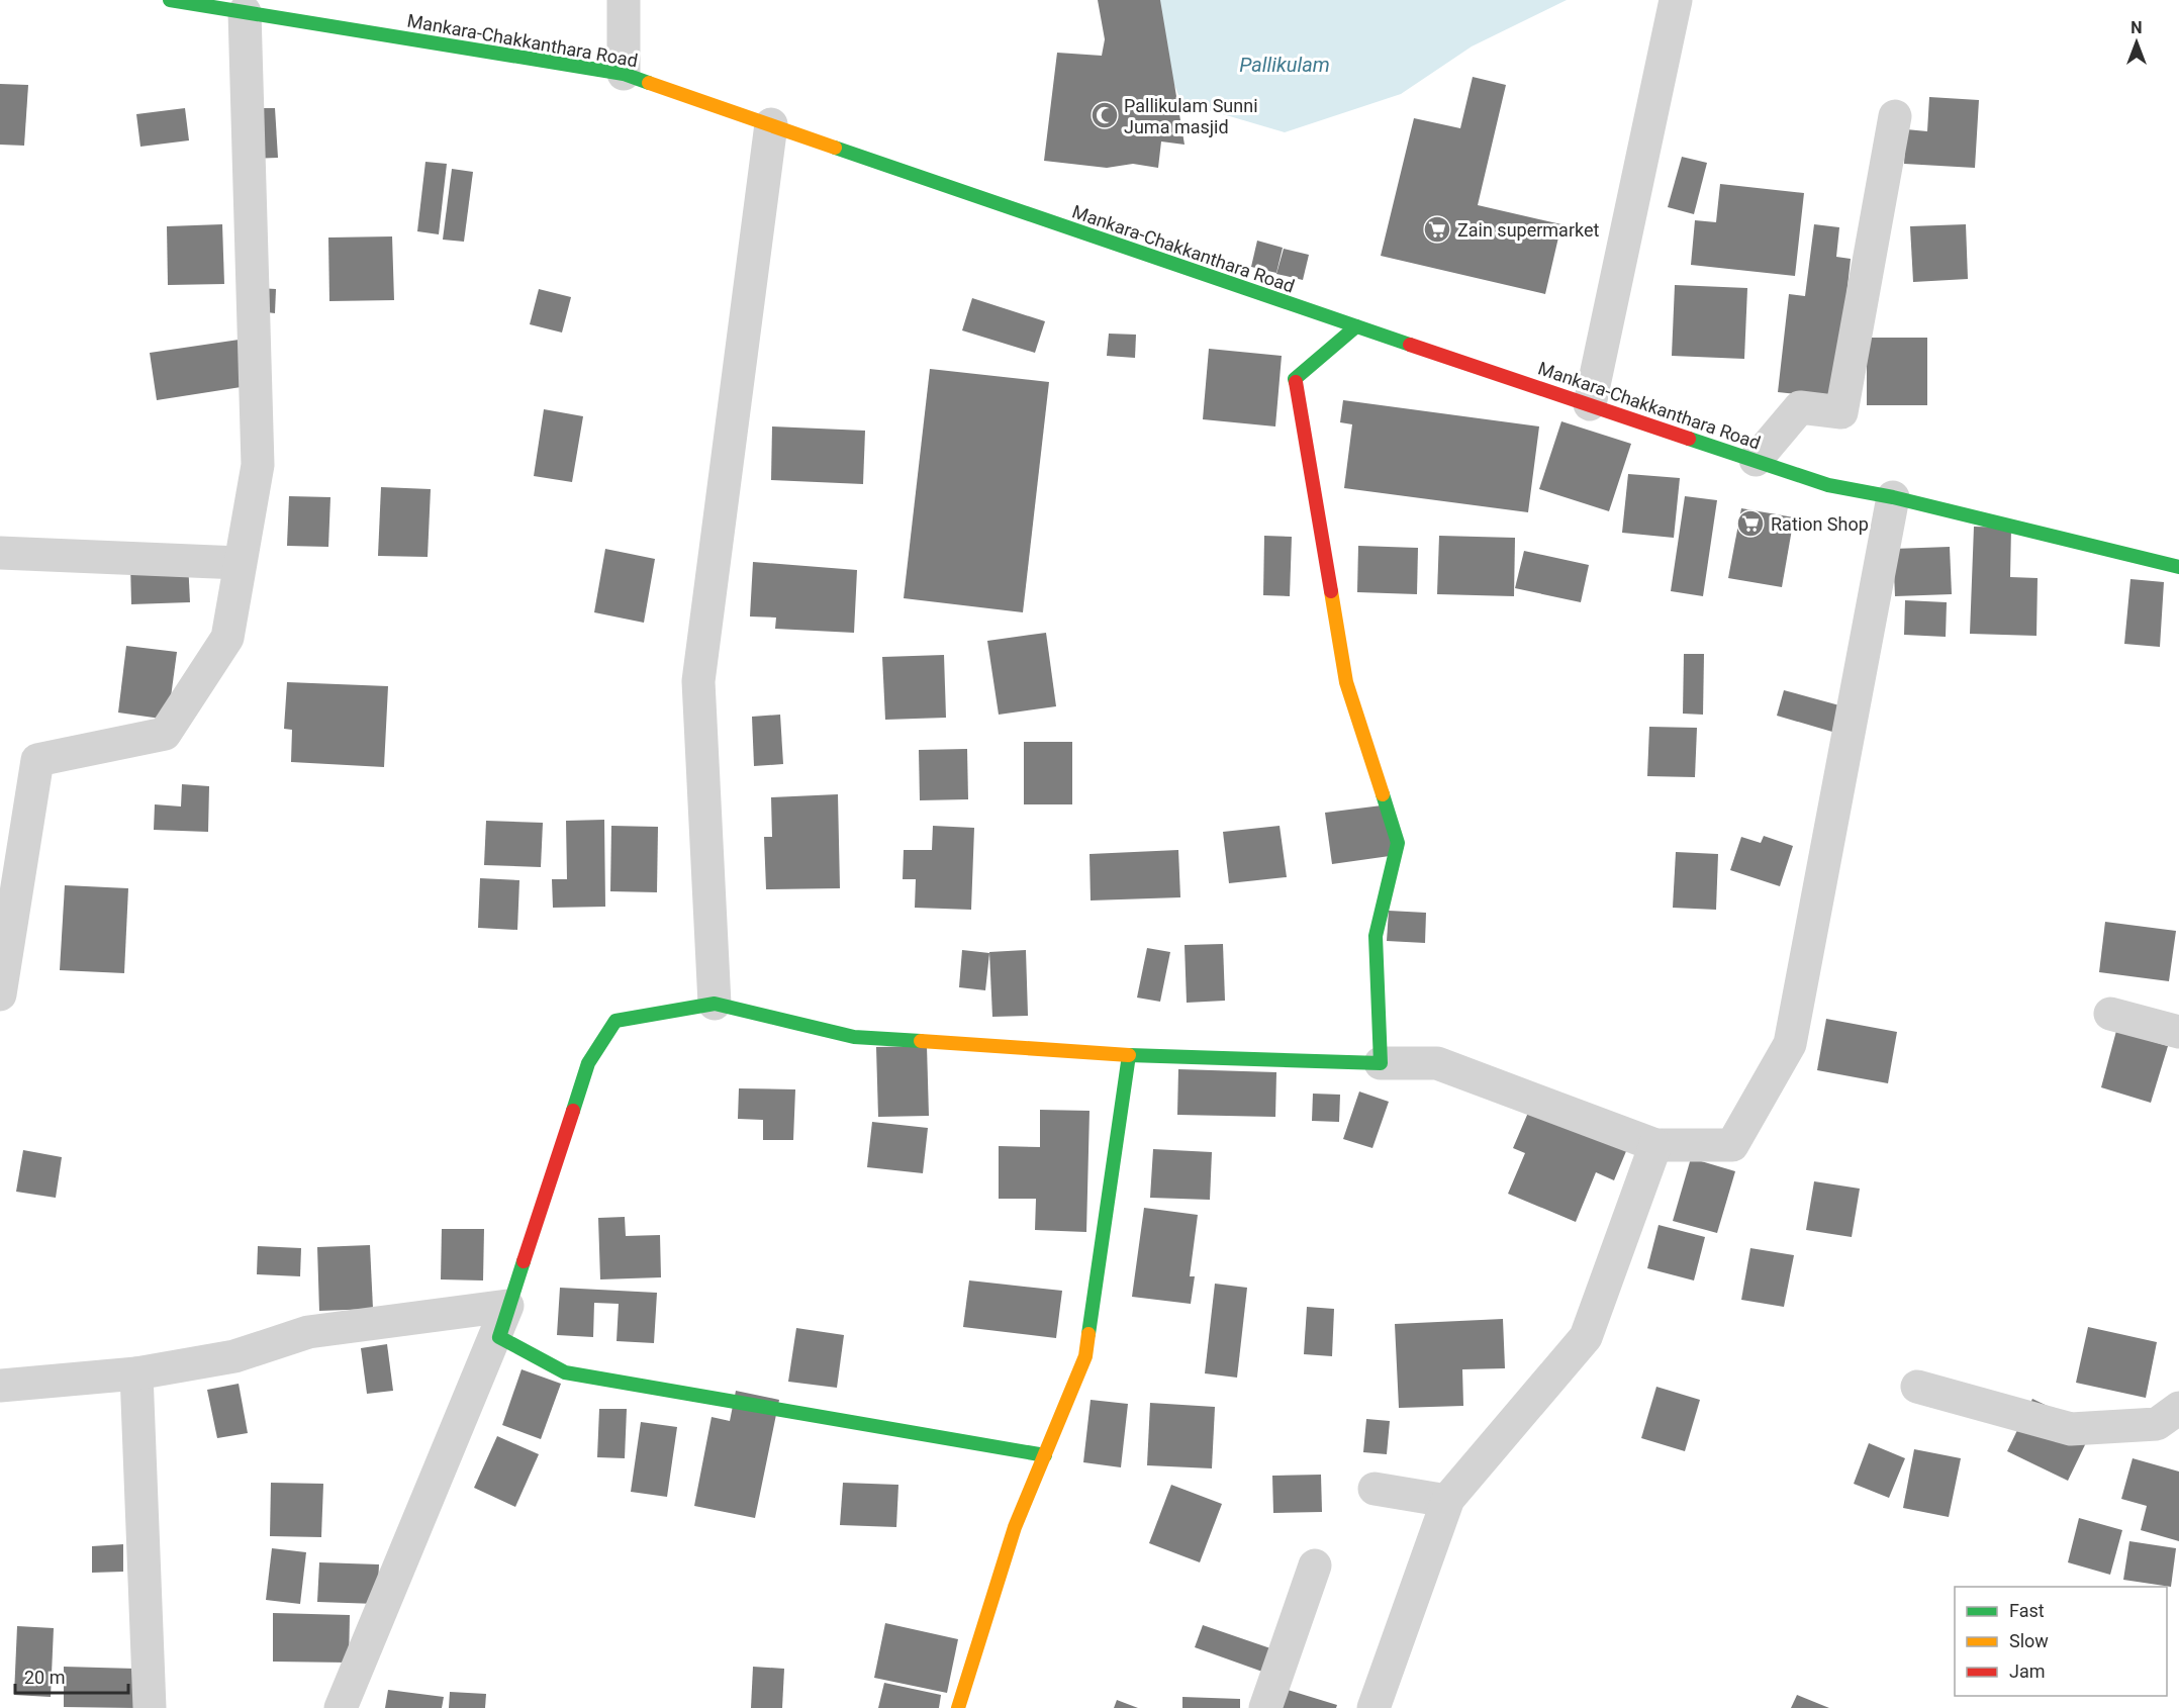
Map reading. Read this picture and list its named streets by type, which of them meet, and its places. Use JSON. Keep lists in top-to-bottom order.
{
  "streets": {
    "street": ["Mankara-Chakkanthara Road"]
  },
  "water": ["Pallikulam"],
  "places": {
    "mosque": ["Pallikulam Sunni Juma masjid"],
    "supermarket": ["Zain supermarket", "Ration Shop"]
  },
  "legend": ["Fast", "Slow", "Jam"],
  "scale_bar": "20 m",
  "north": "top"
}
